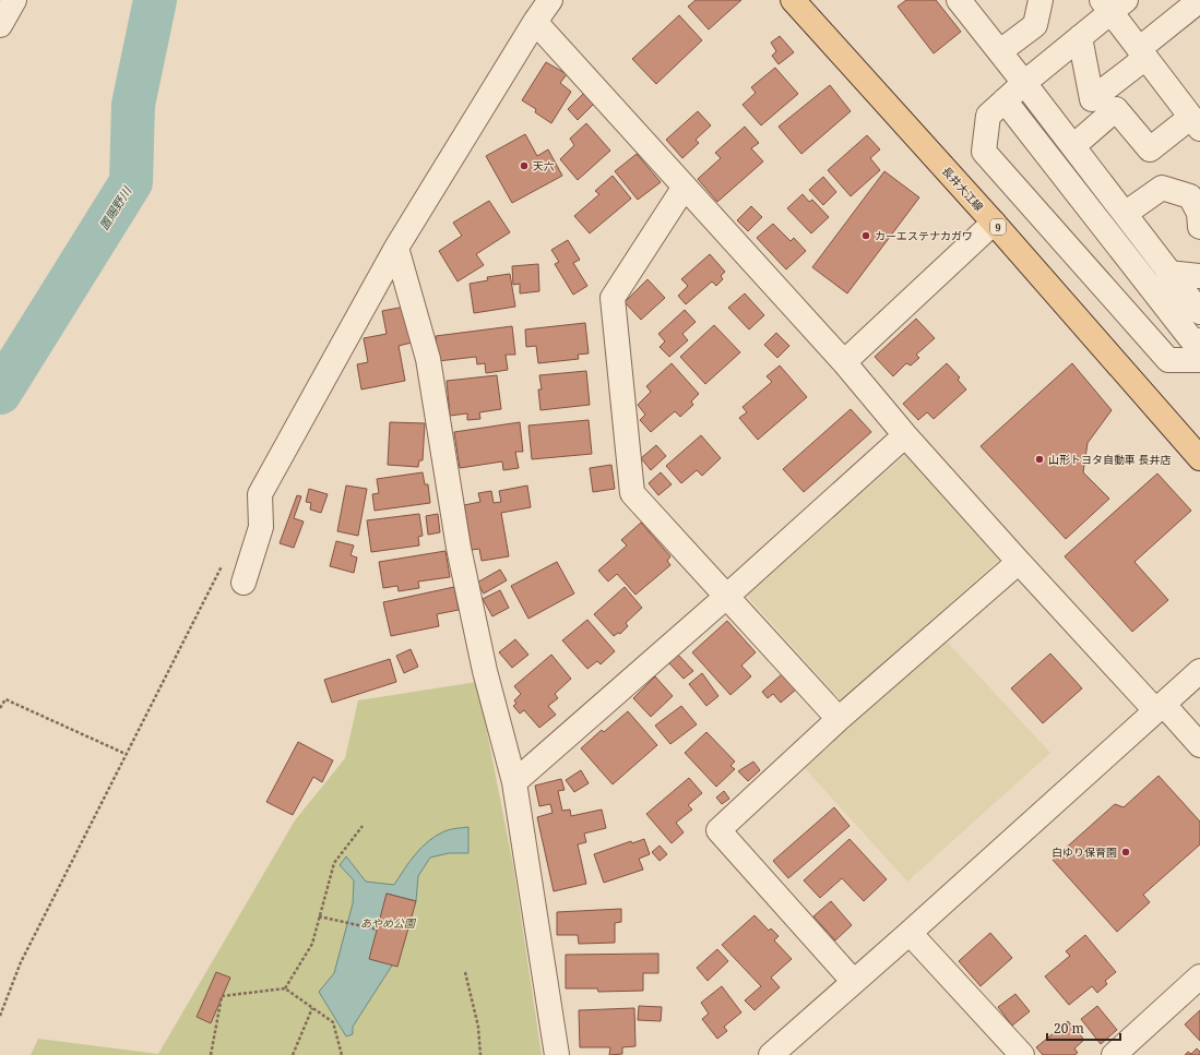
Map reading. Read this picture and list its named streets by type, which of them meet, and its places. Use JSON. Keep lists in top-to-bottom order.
{
  "streets": {
    "main road": ["長井大江線", "9"]
  },
  "water": ["置賜野川"],
  "parks": ["あやめ公園"],
  "places": [
    "天六",
    "カーエステナカガワ",
    "山形トヨタ自動車 長井店",
    "白ゆり保育園"
  ],
  "scale_bar": "20 m"
}
